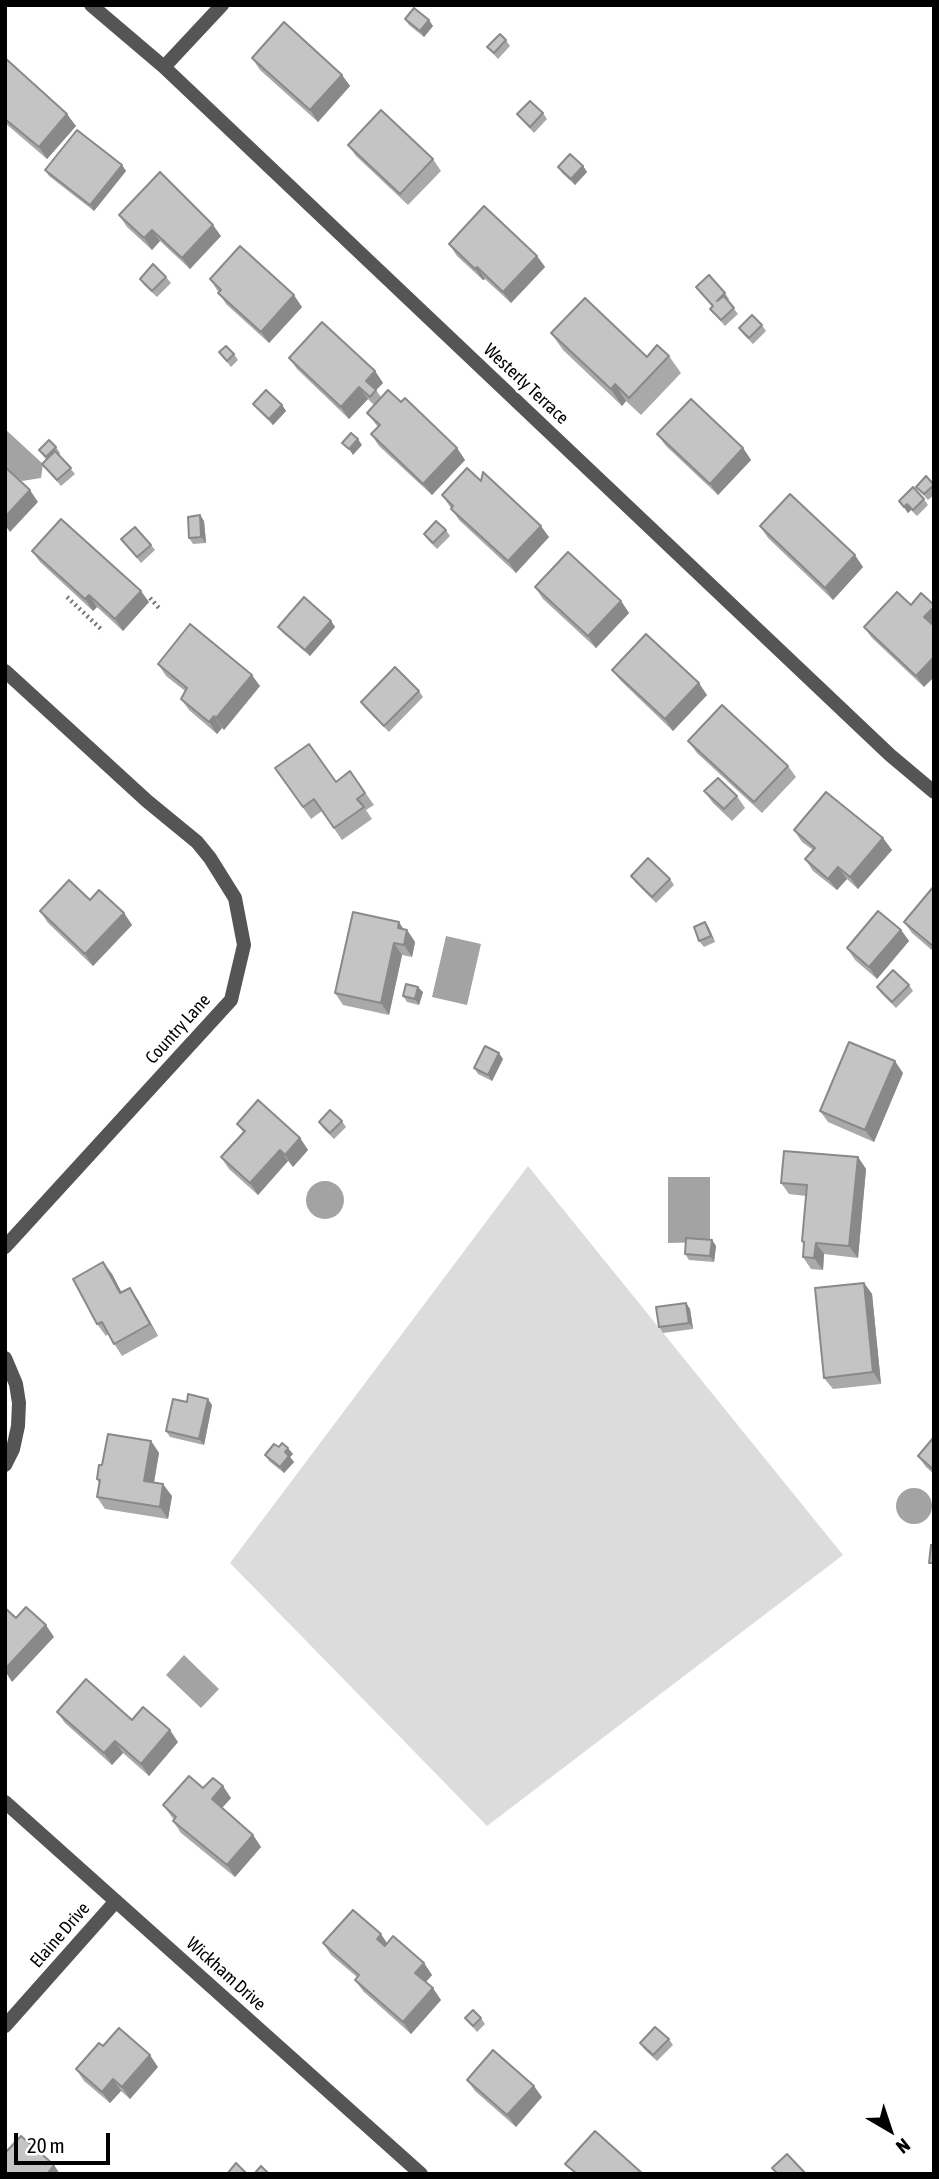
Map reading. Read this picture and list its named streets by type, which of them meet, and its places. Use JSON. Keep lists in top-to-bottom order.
{
  "streets": {
    "street": [
      "Westerly Terrace",
      "Country Lane",
      "Elaine Drive",
      "Wickham Drive"
    ]
  },
  "crossings": [
    ["Elaine Drive", "Wickham Drive"]
  ],
  "scale_bar": "20 m",
  "north": "bottom right"
}
